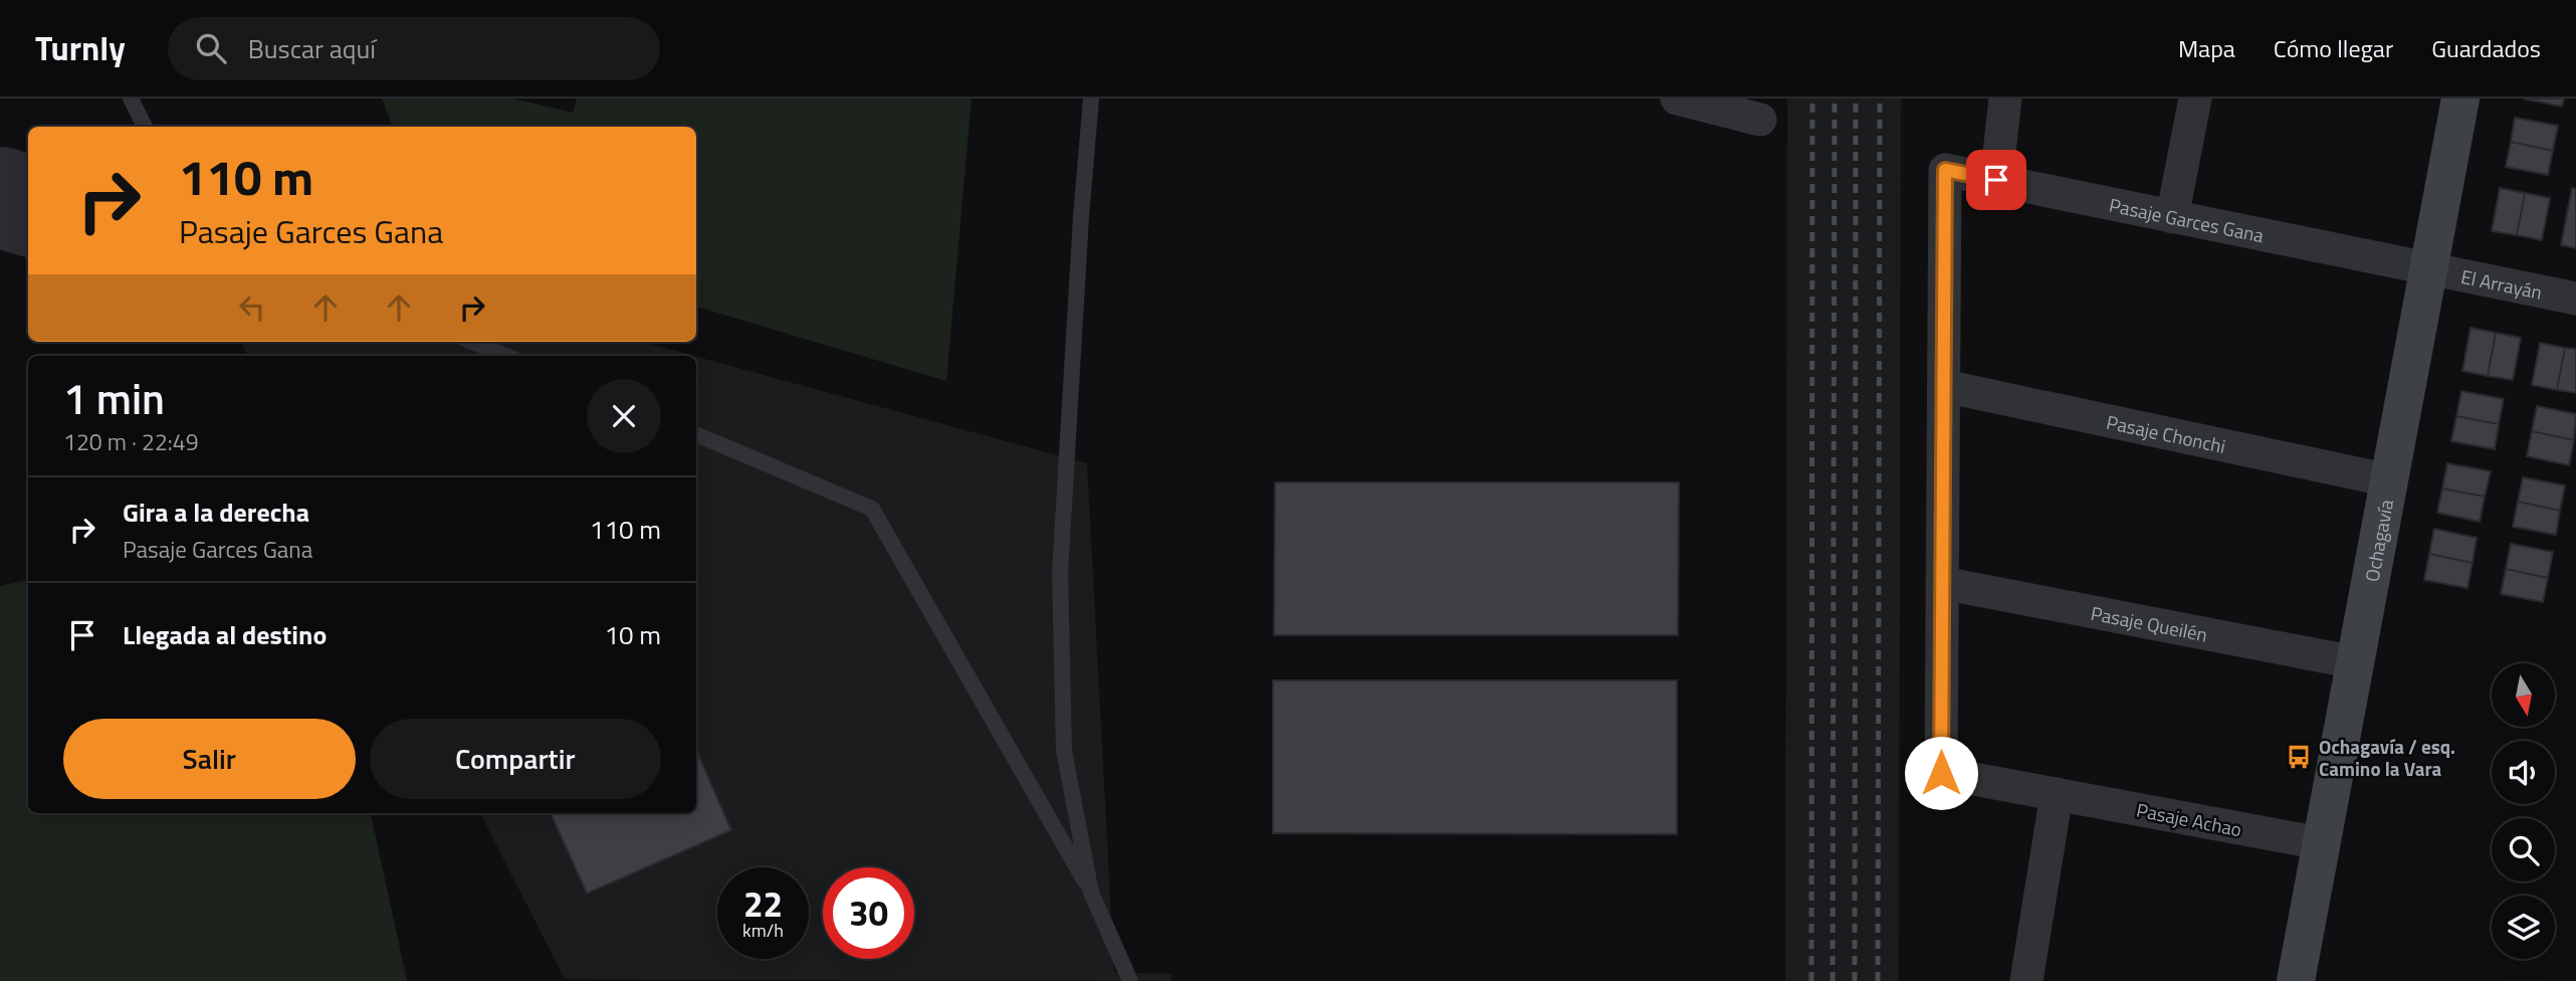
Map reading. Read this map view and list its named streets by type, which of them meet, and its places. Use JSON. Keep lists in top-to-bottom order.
{
  "streets": {
    "main road": ["Ochagavía"],
    "street": [
      "Pasaje Garces Gana",
      "El Arrayán",
      "Pasaje Chonchi",
      "Pasaje Queilén",
      "Pasaje Achao"
    ]
  },
  "crossings": [
    ["Pasaje Garces Gana", "El Arrayán"],
    ["Pasaje Garces Gana", "Pasaje Chonchi"],
    ["Pasaje Garces Gana", "Ochagavía"],
    ["El Arrayán", "Ochagavía"],
    ["Pasaje Chonchi", "Ochagavía"],
    ["Ochagavía", "Pasaje Queilén"],
    ["Ochagavía", "Pasaje Achao"],
    ["Pasaje Queilén", "Pasaje Achao"]
  ],
  "places": {
    "bus stop": ["Ochagavía / esq. Camino la Vara"]
  },
  "north": "bottom",
  "page": {
    "header": "Turnly",
    "search": "Buscar aquí",
    "nav": ["Mapa", "Cómo llegar", "Guardados"],
    "turn": ["110 m", "Pasaje Garces Gana"],
    "heading": ["1 min", "120 m · 22:49"],
    "list": [
      {
        "name": "Gira a la derecha",
        "note": "Pasaje Garces Gana",
        "value": "110 m"
      },
      {
        "name": "Llegada al destino",
        "value": "10 m"
      }
    ],
    "buttons": ["Salir", "Compartir"],
    "speed": "22 km/h",
    "limit": "30"
  }
}
